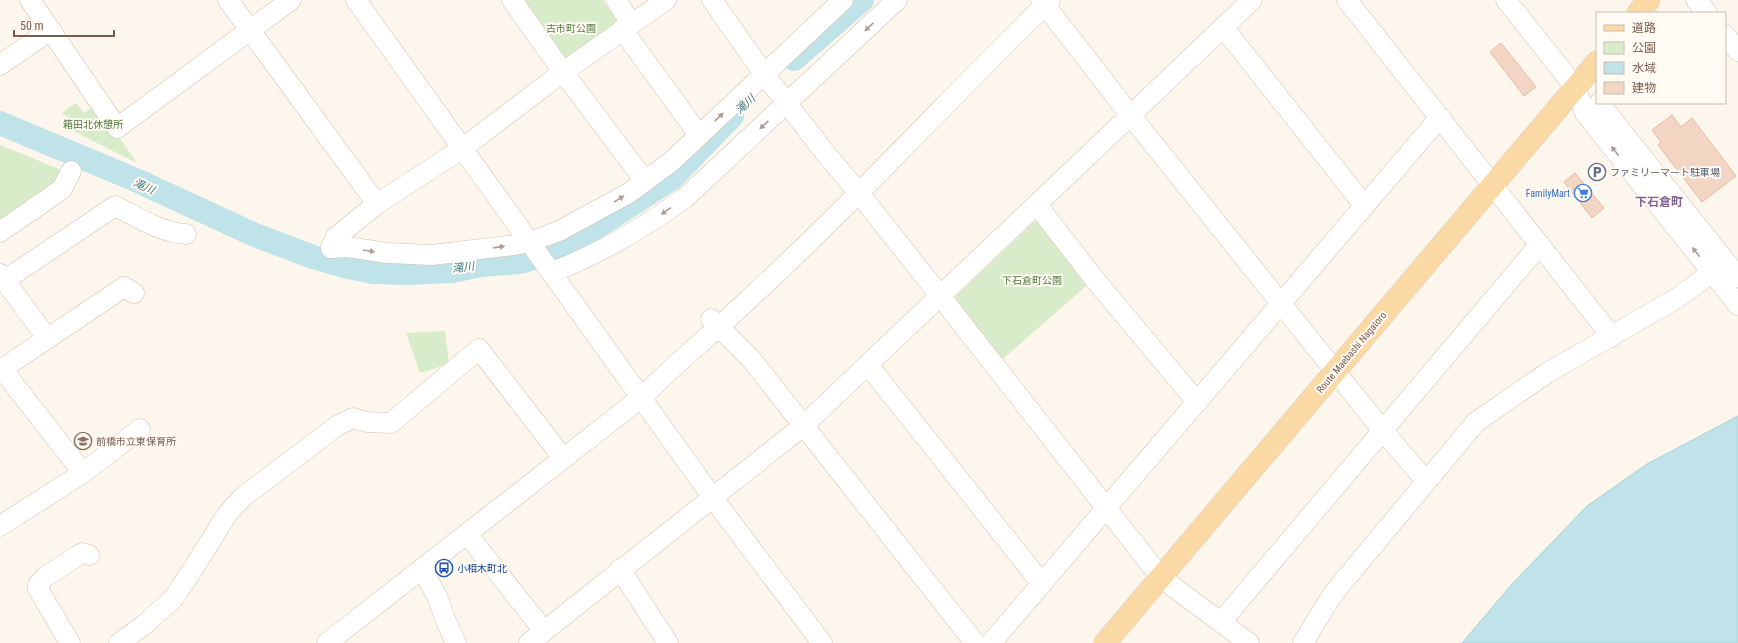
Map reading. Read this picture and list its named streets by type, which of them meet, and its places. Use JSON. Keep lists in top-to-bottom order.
{
  "streets": {
    "main road": ["Route Maebashi Nagatoro"]
  },
  "districts": ["下石倉町"],
  "water": ["滝川"],
  "parks": ["古市町公園", "箱田北休憩所", "下石倉町公園"],
  "places": {
    "parking": ["ファミリーマート駐車場"],
    "supermarket": ["FamilyMart"],
    "school or university": ["前橋市立東保育所"],
    "bus stop": ["小相木町北"]
  },
  "legend": [
    "道路",
    "公園",
    "水域",
    "建物"
  ],
  "scale_bar": "50 m"
}
